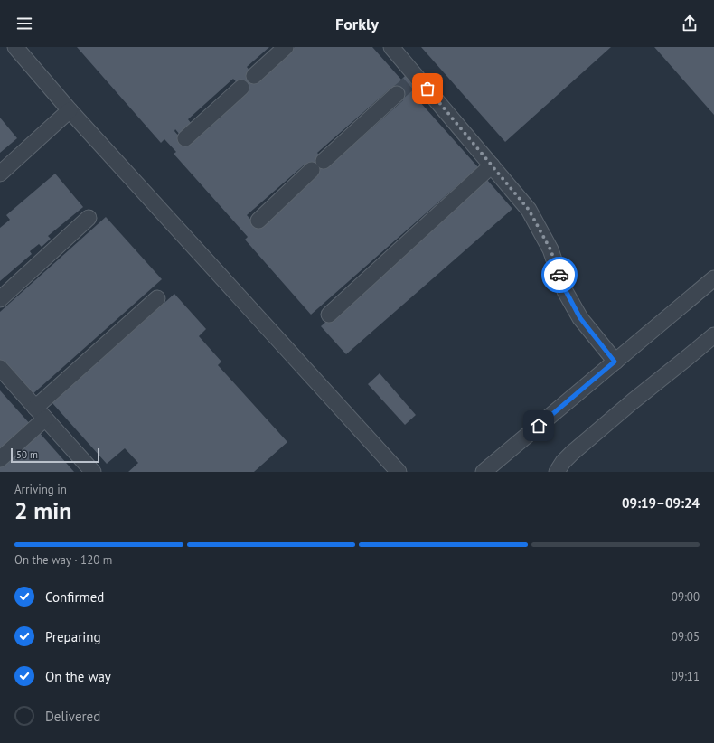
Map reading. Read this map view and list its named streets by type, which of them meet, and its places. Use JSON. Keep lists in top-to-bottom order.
{
  "scale_bar": "50 m",
  "page": {
    "header": "Forkly",
    "scale": "50 m",
    "heading": ["2 min", "Arriving in", "09:19–09:24"],
    "bar": "On the way · 120 m",
    "list": [
      ["Confirmed", "09:00"],
      ["Preparing", "09:05"],
      ["On the way", "09:11"],
      "Delivered"
    ]
  }
}
